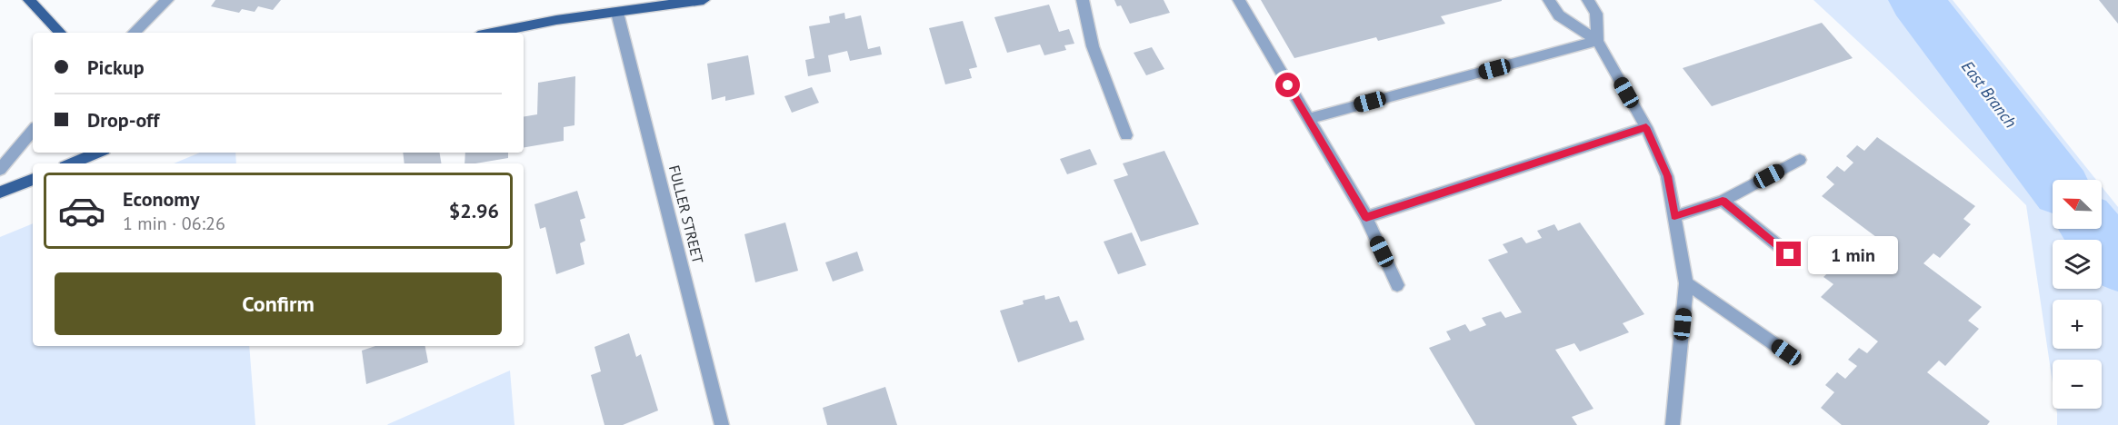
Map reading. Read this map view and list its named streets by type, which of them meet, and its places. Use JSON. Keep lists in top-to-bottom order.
{
  "streets": {
    "street": ["FULLER STREET"]
  },
  "water": ["East Branch"],
  "north": "top left",
  "page": {
    "banner": ["Pickup", "Drop-off"],
    "list": [
      {
        "name": "Economy",
        "note": "1 min · 06:26",
        "value": "$2.96"
      }
    ],
    "map_buttons": ["+", "−"],
    "bubble": "1 min",
    "buttons": "Confirm"
  }
}
